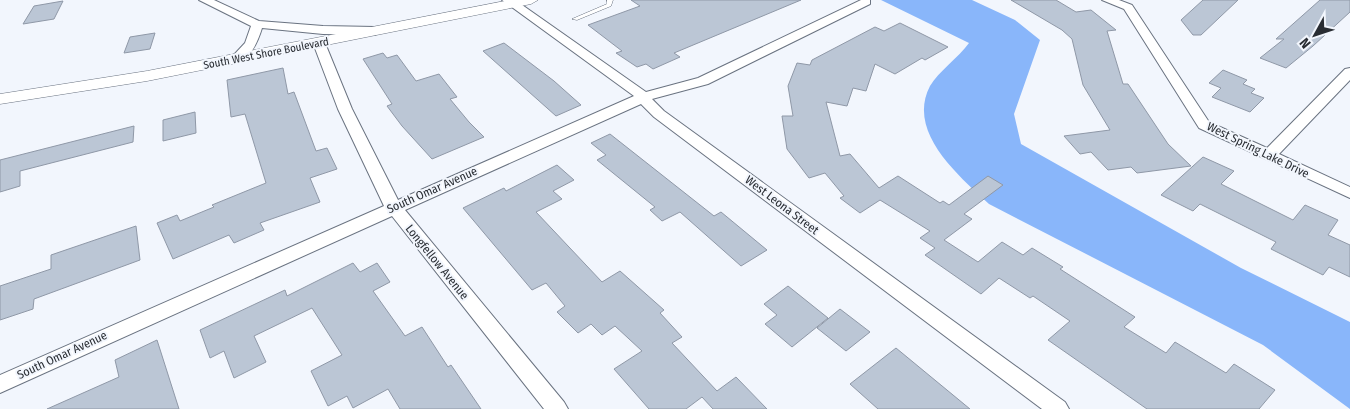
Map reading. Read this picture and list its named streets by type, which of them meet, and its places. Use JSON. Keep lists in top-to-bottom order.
{
  "streets": {
    "street": [
      "South West Shore Boulevard",
      "West Spring Lake Drive",
      "South Omar Avenue",
      "West Leona Street",
      "Longfellow Avenue"
    ]
  },
  "crossings": [
    ["South West Shore Boulevard", "West Leona Street"],
    ["South West Shore Boulevard", "Longfellow Avenue"],
    ["South Omar Avenue", "West Leona Street"],
    ["South Omar Avenue", "Longfellow Avenue"]
  ],
  "north": "bottom left"
}
